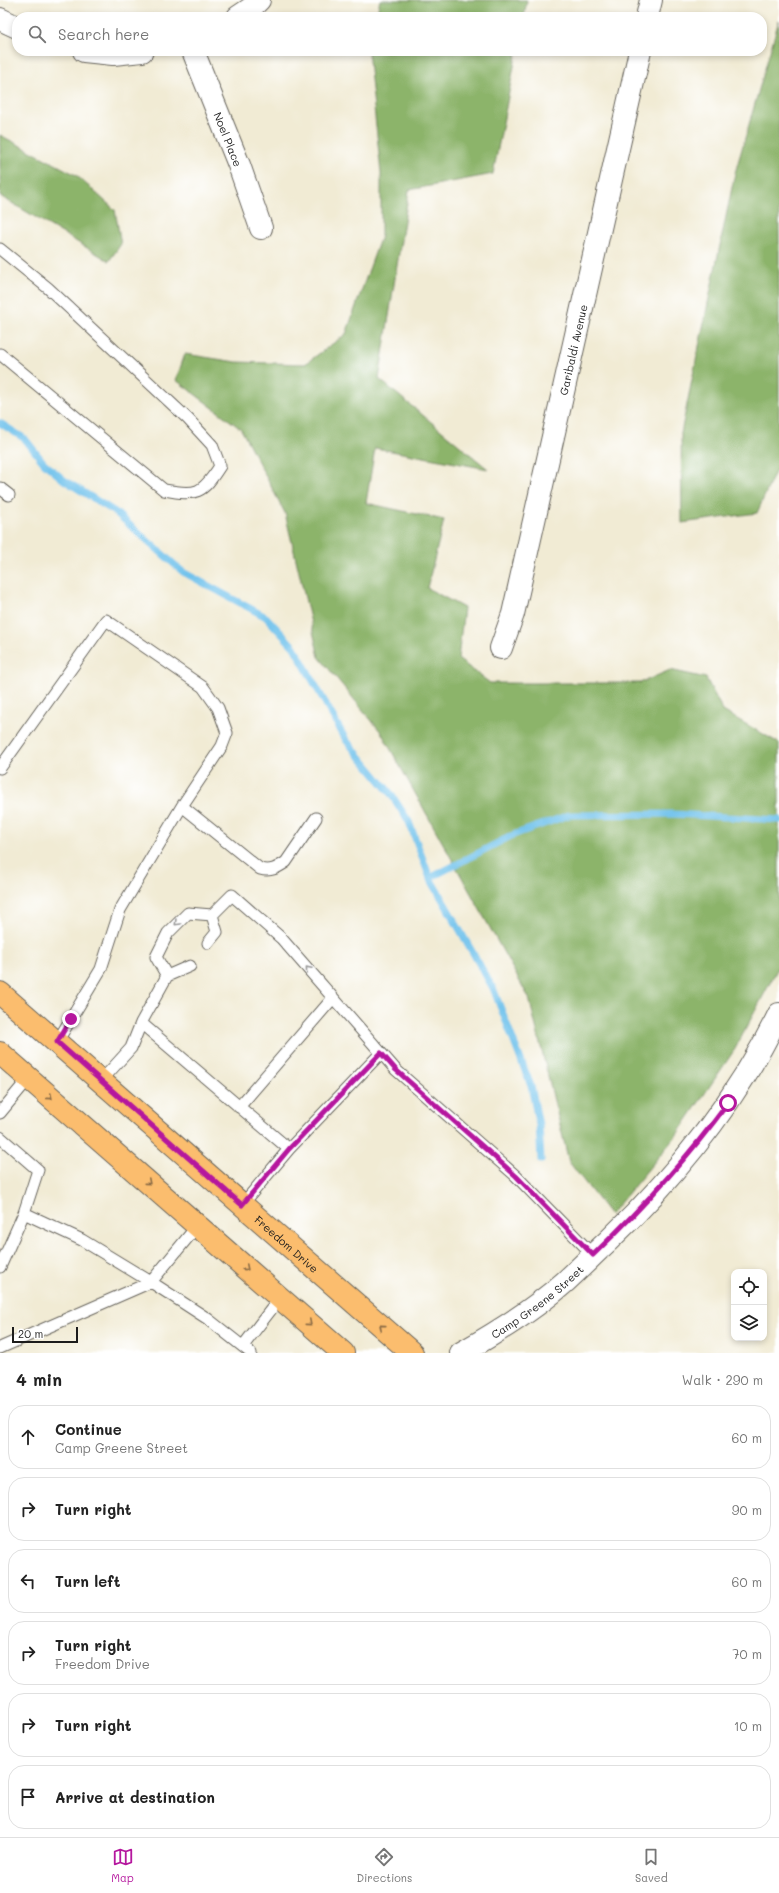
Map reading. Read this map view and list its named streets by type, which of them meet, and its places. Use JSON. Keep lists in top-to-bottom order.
{
  "streets": {
    "main road": ["Freedom Drive"],
    "street": ["Noel Place", "Garibaldi Avenue", "Camp Greene Street"]
  },
  "scale_bar": "20 m",
  "page": {
    "search": "Search here",
    "scale": "20 m",
    "heading": ["4 min", "Walk · 290 m"],
    "list": [
      ["Continue", "Camp Greene Street", "60 m"],
      ["Turn right", "90 m"],
      ["Turn left", "60 m"],
      ["Turn right", "Freedom Drive", "70 m"],
      ["Turn right", "10 m"],
      "Arrive at destination"
    ],
    "nav": ["Map", "Directions", "Saved"]
  }
}
